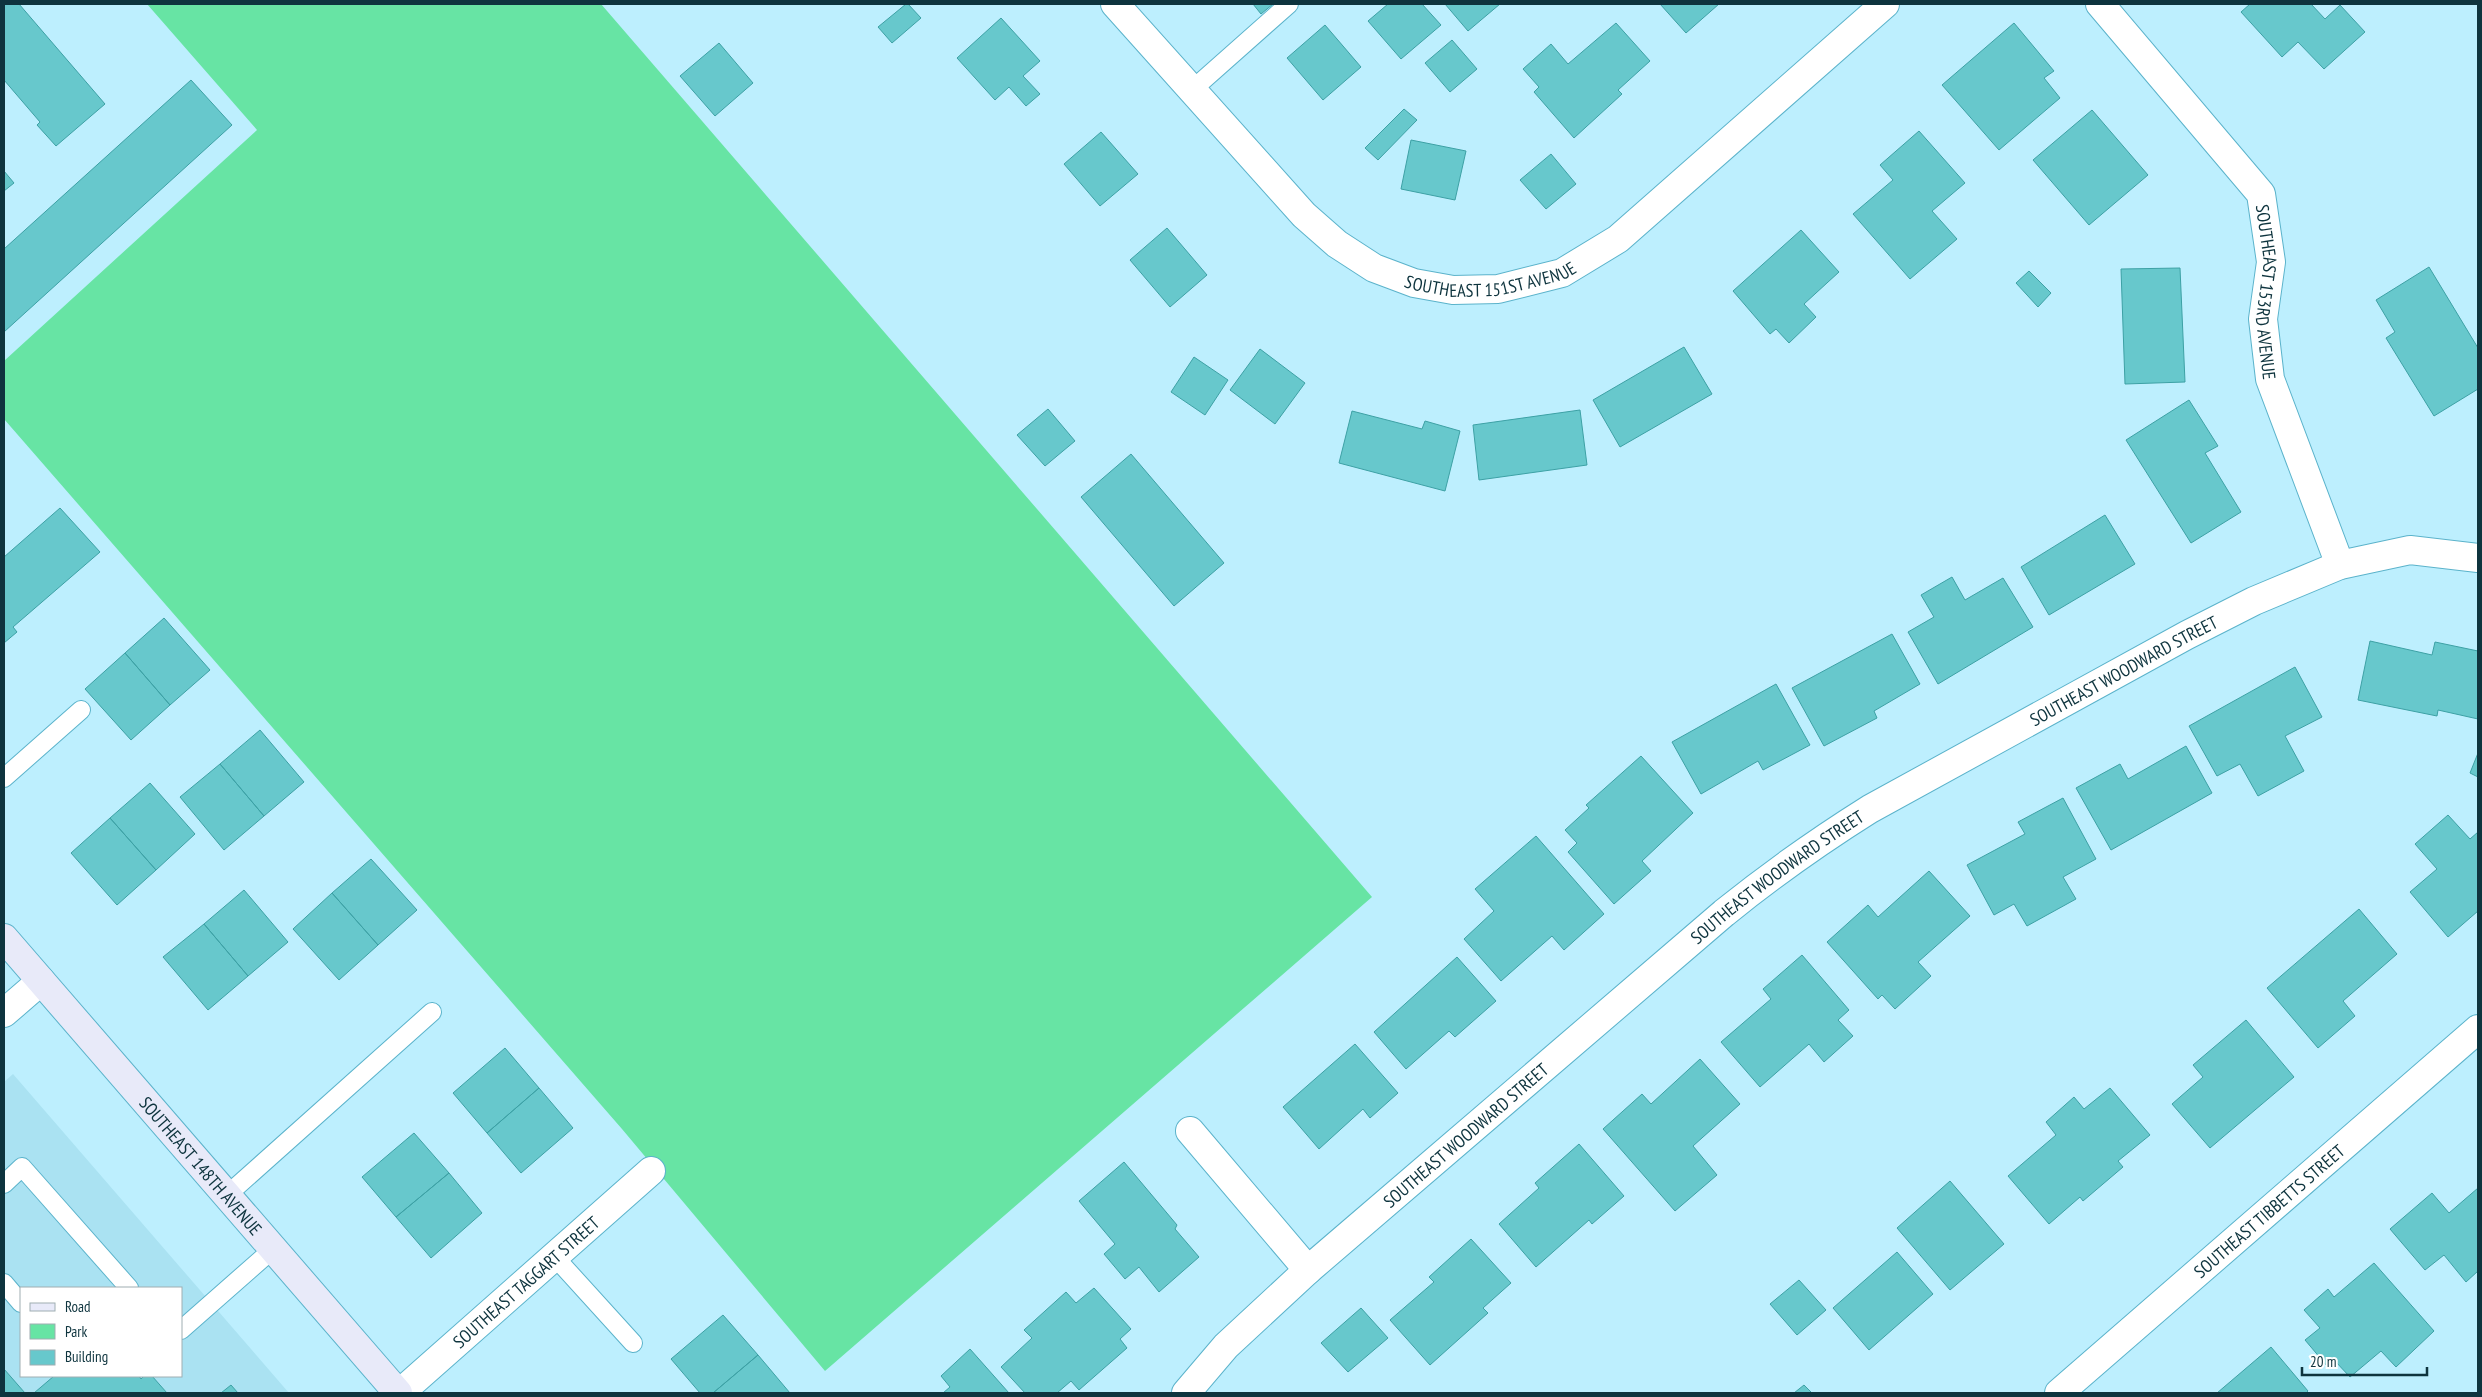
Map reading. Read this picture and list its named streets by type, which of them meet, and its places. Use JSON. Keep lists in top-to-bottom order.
{
  "streets": {
    "main road": ["SOUTHEAST 148TH AVENUE"],
    "street": [
      "SOUTHEAST 151ST AVENUE",
      "SOUTHEAST 153RD AVENUE",
      "SOUTHEAST WOODWARD STREET",
      "SOUTHEAST TIBBETTS STREET",
      "SOUTHEAST TAGGART STREET"
    ]
  },
  "crossings": [
    ["SOUTHEAST 153RD AVENUE", "SOUTHEAST WOODWARD STREET"],
    ["SOUTHEAST 148TH AVENUE", "SOUTHEAST TAGGART STREET"]
  ],
  "legend": ["Road", "Park", "Building"],
  "scale_bar": "20 m"
}
